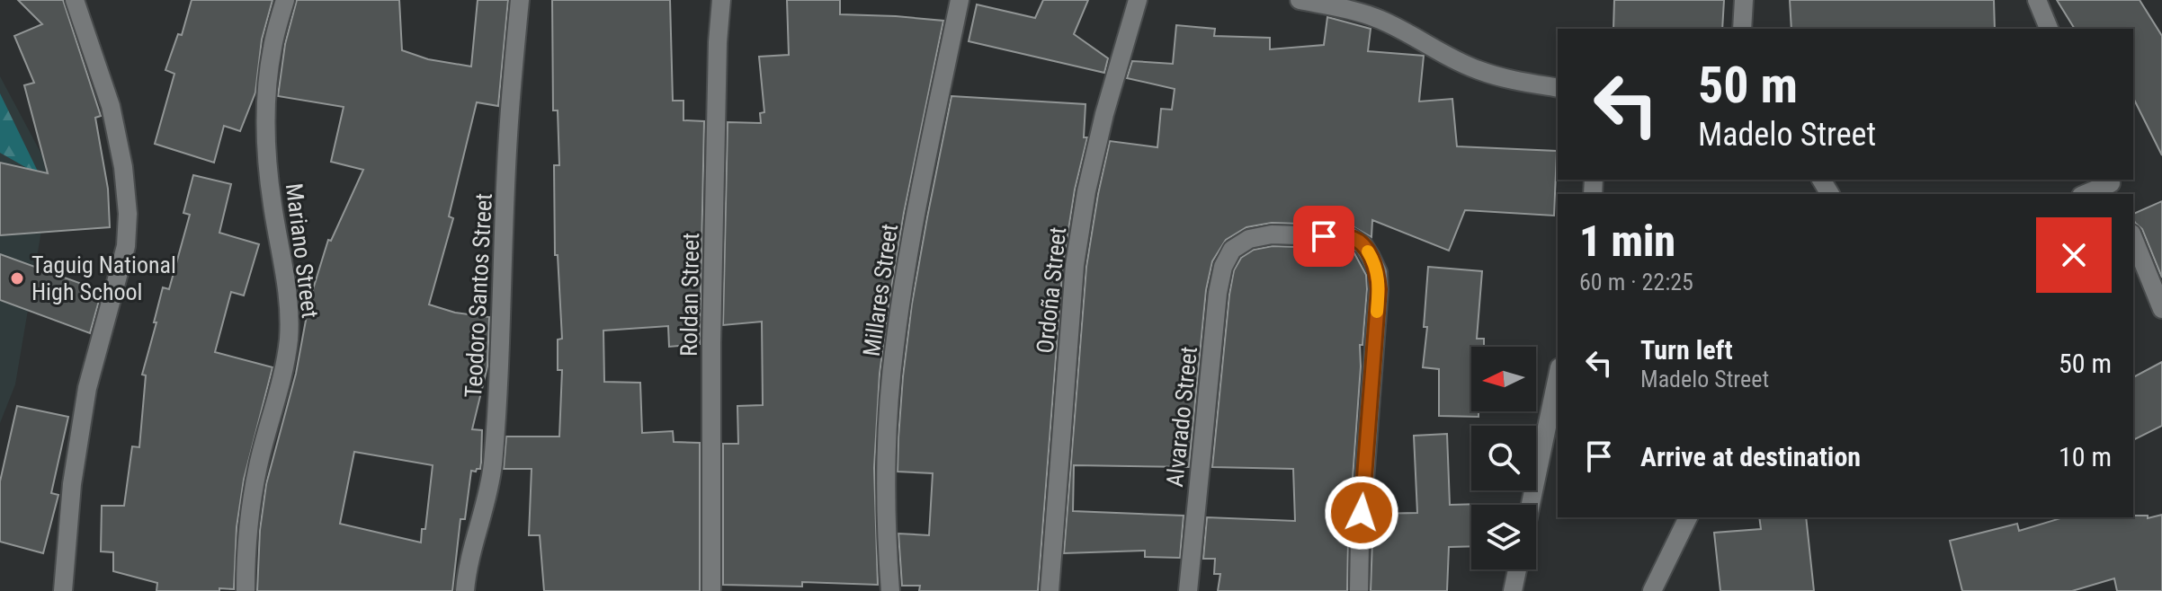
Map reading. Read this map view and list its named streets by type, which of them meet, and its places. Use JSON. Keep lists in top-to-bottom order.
{
  "streets": {
    "street": [
      "Mariano Street",
      "Millares Street",
      "Ordoña Street",
      "Roldan Street",
      "Teodoro Santos Street",
      "Alvarado Street"
    ]
  },
  "places": ["Taguig National High School"],
  "north": "left",
  "page": {
    "turn": ["50 m", "Madelo Street"],
    "heading": ["1 min", "60 m · 22:25"],
    "list": [
      {
        "name": "Turn left",
        "note": "Madelo Street",
        "value": "50 m"
      },
      {
        "name": "Arrive at destination",
        "value": "10 m"
      }
    ]
  }
}
